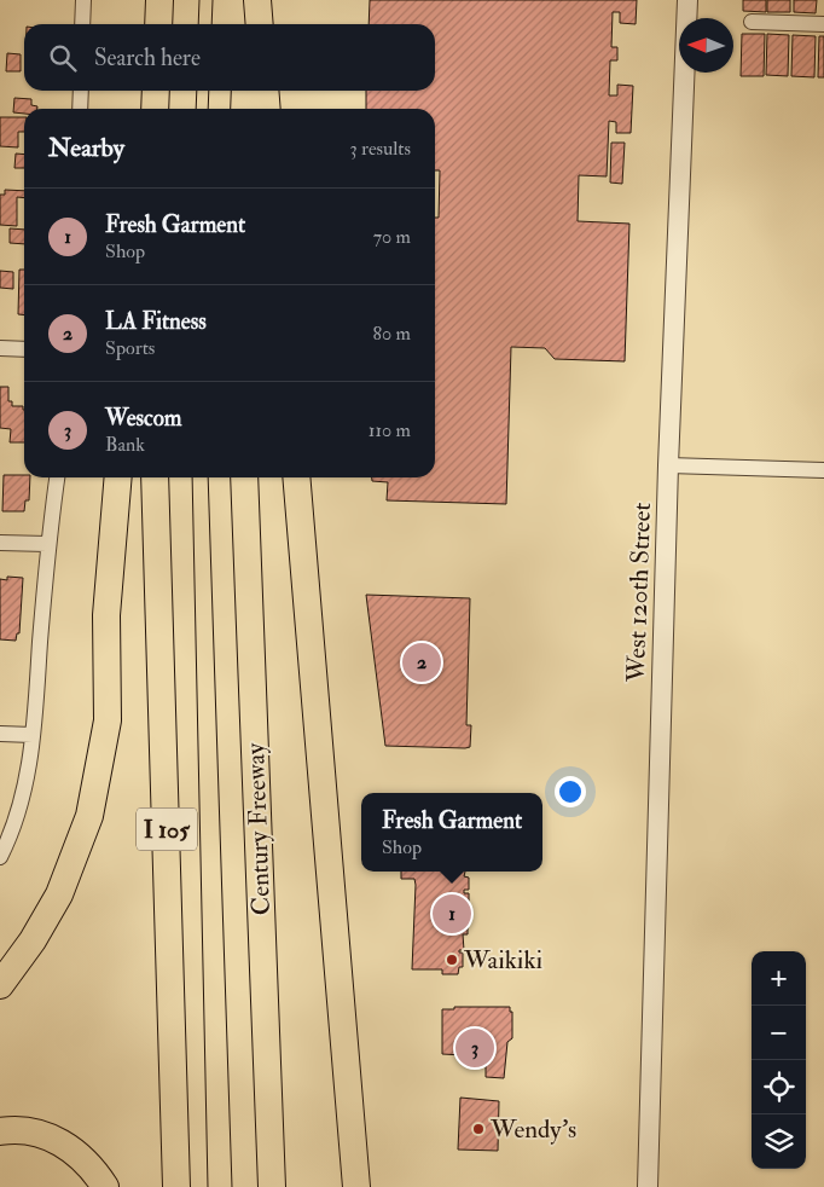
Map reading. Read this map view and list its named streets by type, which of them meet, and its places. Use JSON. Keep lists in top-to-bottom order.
{
  "streets": {
    "highway": ["I 105", "Century Freeway"],
    "street": ["West 120th Street"]
  },
  "places": ["Waikiki", "Wendy's"],
  "north": "left",
  "page": {
    "search": "Search here",
    "heading": ["Nearby", "3 results"],
    "list": [
      {
        "mark": "1",
        "name": "Fresh Garment",
        "note": "Shop",
        "value": "70 m"
      },
      {
        "mark": "2",
        "name": "LA Fitness",
        "note": "Sports",
        "value": "80 m"
      },
      {
        "mark": "3",
        "name": "Wescom",
        "note": "Bank",
        "value": "110 m"
      }
    ],
    "pins": ["2", "1", "3"],
    "popup": ["Fresh Garment", "Shop"],
    "map_buttons": ["+", "−"]
  }
}
